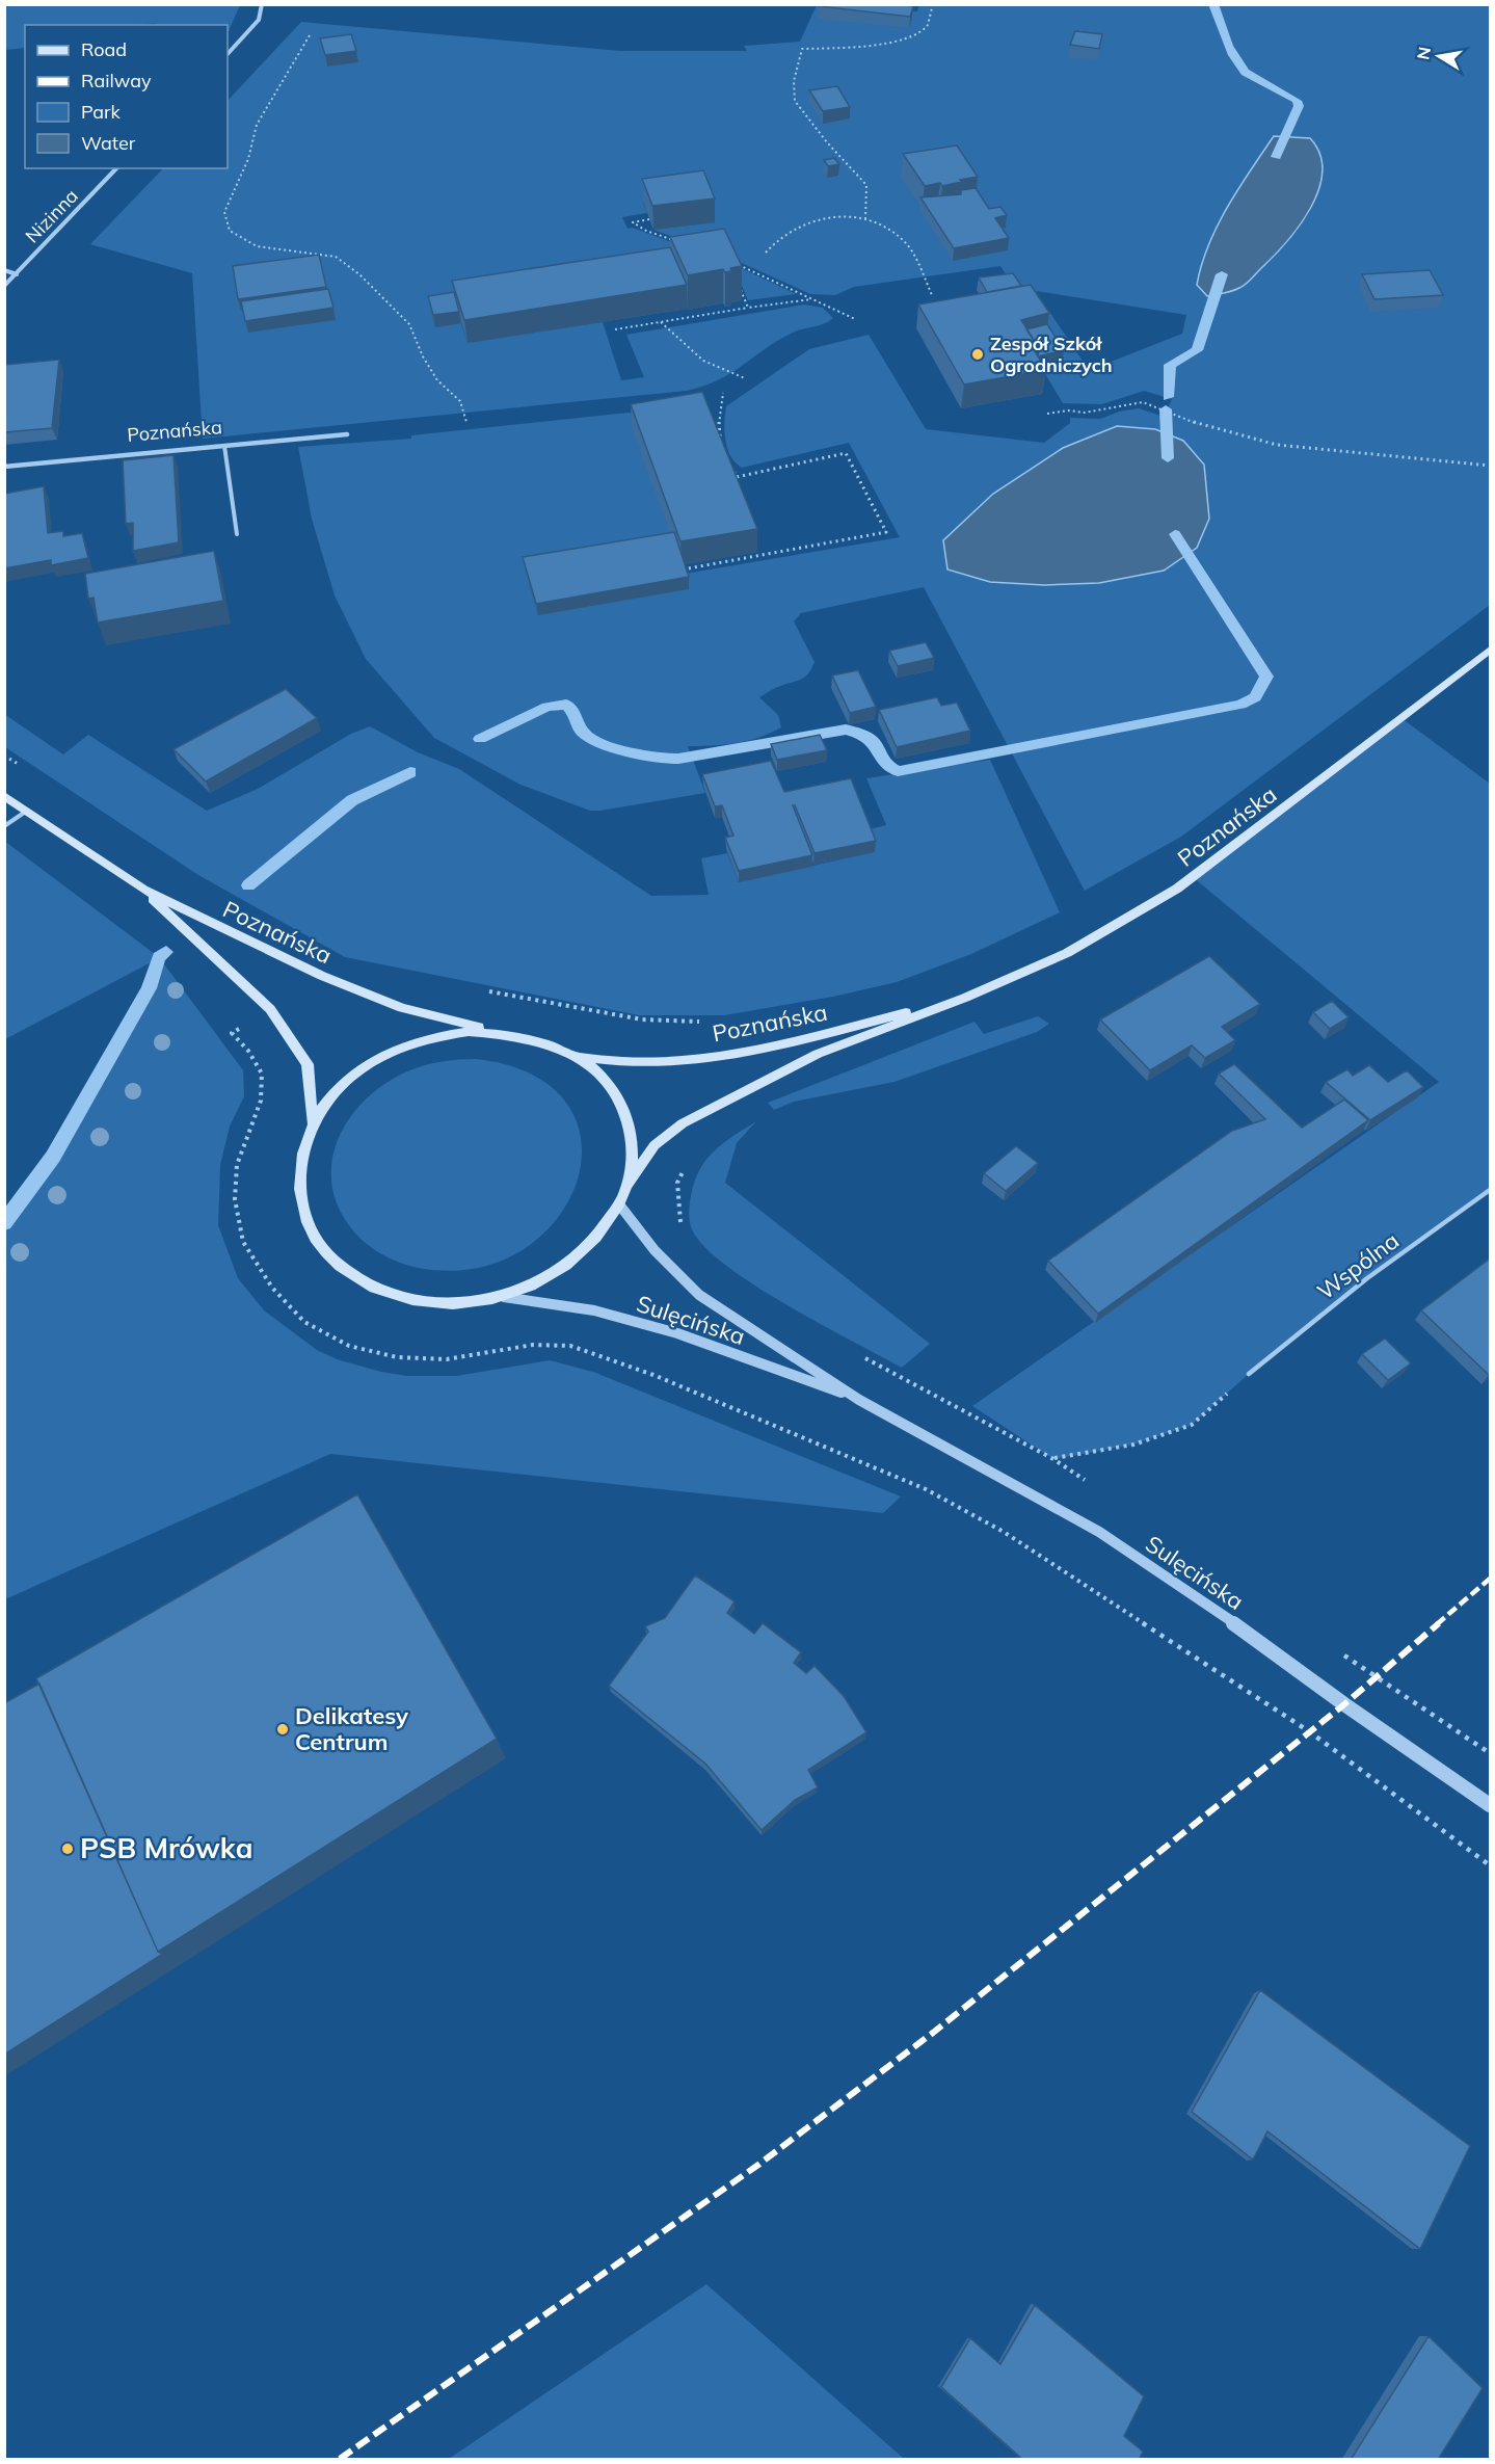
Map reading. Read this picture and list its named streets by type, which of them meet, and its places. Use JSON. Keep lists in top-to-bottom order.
{
  "streets": {
    "main road": ["Poznańska"],
    "street": ["Nizinna", "Sulęcińska"],
    "lane": ["Wspólna"]
  },
  "places": ["Zespół Szkół Ogrodniczych", "Delikatesy Centrum", "PSB Mrówka"],
  "legend": [
    "Road",
    "Railway",
    "Park",
    "Water"
  ],
  "north": "left"
}
